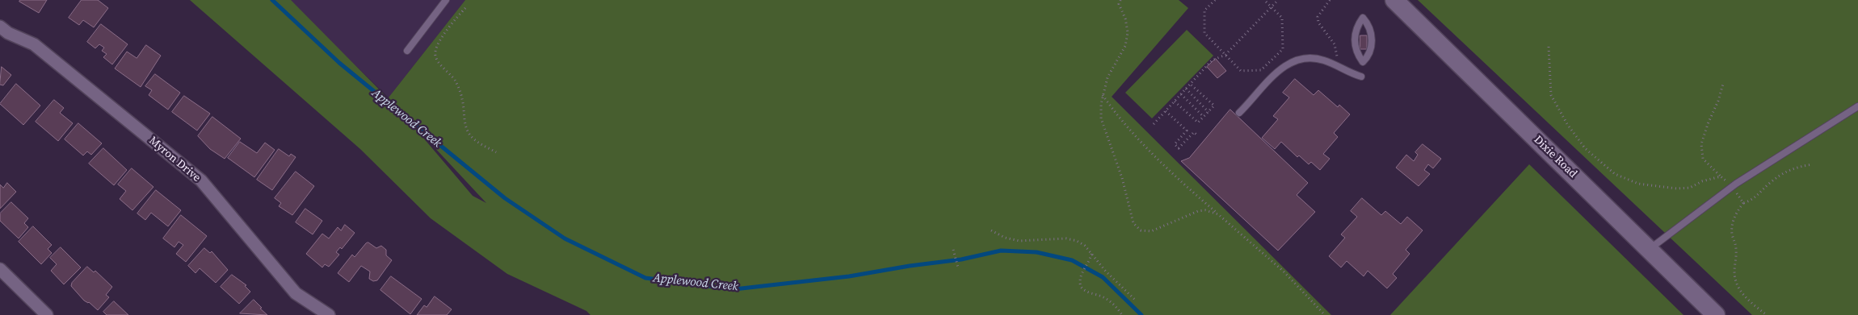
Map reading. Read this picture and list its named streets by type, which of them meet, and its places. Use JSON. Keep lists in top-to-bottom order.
{
  "streets": {
    "main road": ["Dixie Road"],
    "street": ["Myron Drive"]
  },
  "water": ["Applewood Creek"]
}
